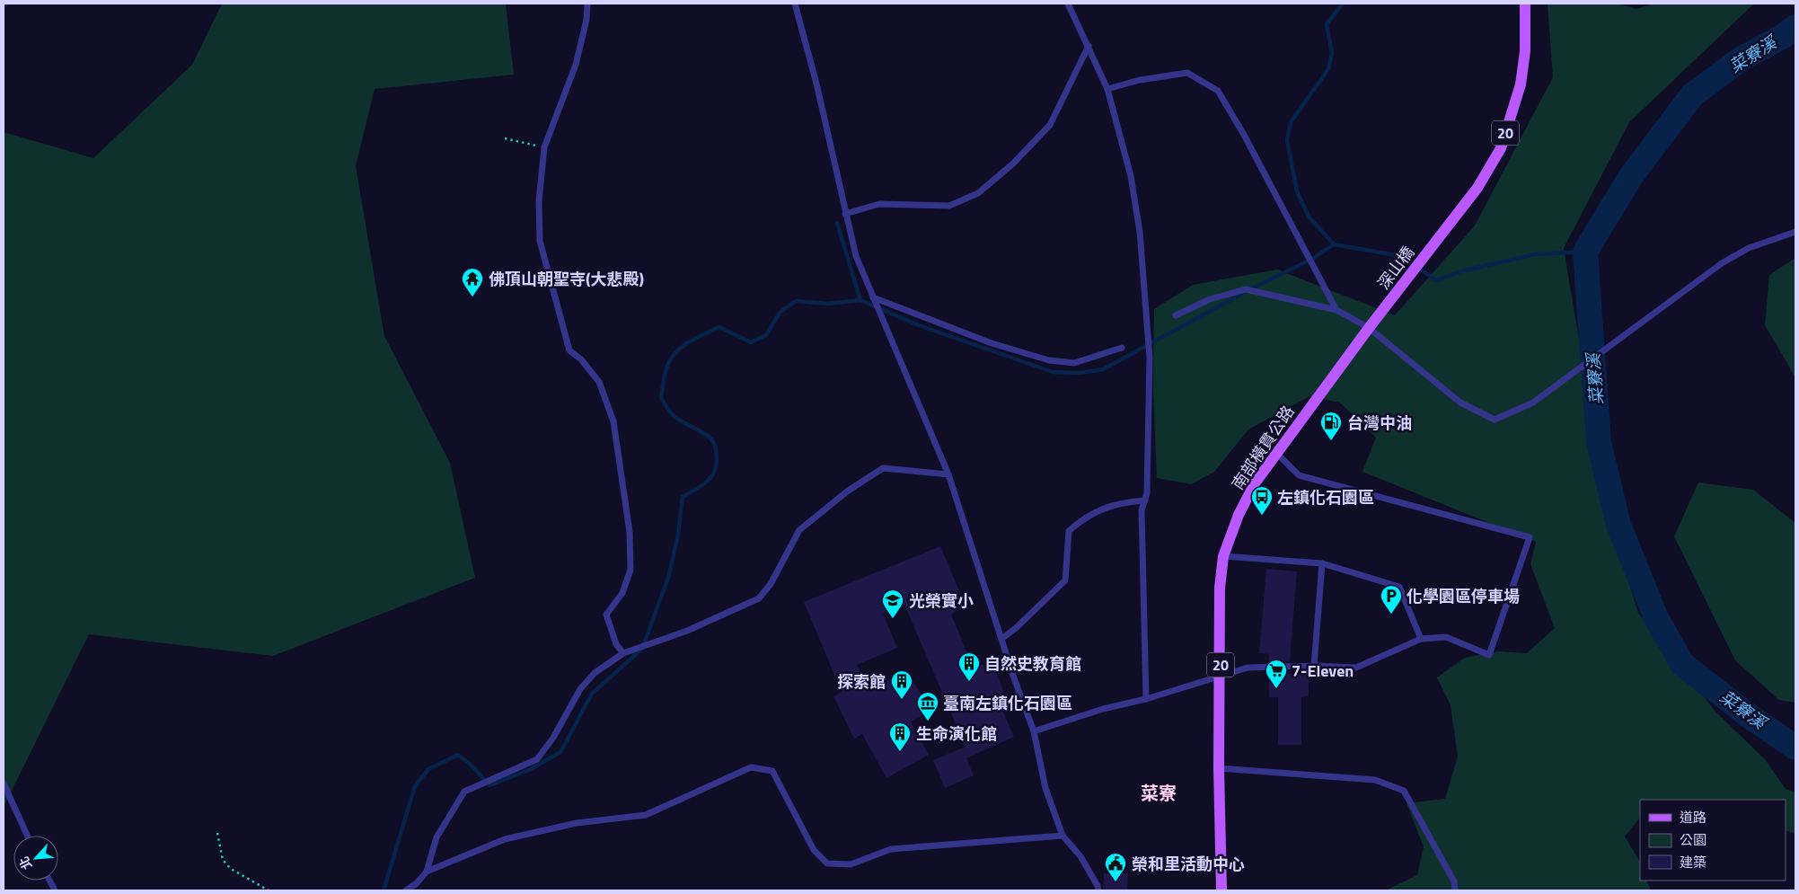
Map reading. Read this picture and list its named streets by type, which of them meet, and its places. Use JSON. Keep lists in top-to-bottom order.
{
  "streets": {
    "main road": ["20", "深山橋", "南部橫貫公路"]
  },
  "crossings": [
    ["深山橋", "南部橫貫公路"]
  ],
  "districts": ["菜寮"],
  "water": ["菜竂溪"],
  "places": {
    "temple": ["佛頂山朝聖寺(大悲殿)"],
    "fuel station": ["台灣中油"],
    "bus stop": ["左鎮化石園區"],
    "parking": ["化學園區停車場"],
    "school or university": ["光榮實小"],
    "building": ["自然史教育館", "探索館", "生命演化館"],
    "supermarket": ["7-Eleven"],
    "museum": ["臺南左鎮化石園區"],
    "public building": ["榮和里活動中心"]
  },
  "legend": ["道路", "公園", "建築"],
  "north": "bottom left"
}
